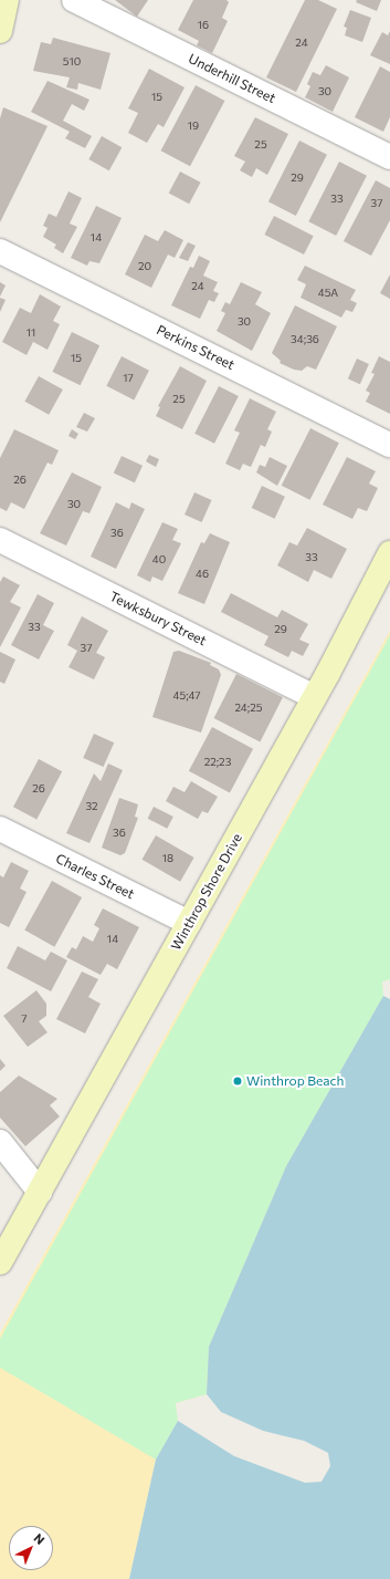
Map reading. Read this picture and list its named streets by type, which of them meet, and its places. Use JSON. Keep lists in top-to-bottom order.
{
  "streets": {
    "street": [
      "Underhill Street",
      "Perkins Street",
      "Tewksbury Street",
      "Charles Street",
      "Winthrop Shore Drive"
    ]
  },
  "crossings": [
    ["Tewksbury Street", "Winthrop Shore Drive"],
    ["Charles Street", "Winthrop Shore Drive"]
  ],
  "places": ["Winthrop Beach"],
  "house_numbers": [
    "16",
    "24",
    "510",
    "30",
    "15",
    "19",
    "25",
    "29",
    "33",
    "37",
    "14",
    "20",
    "24",
    "45A",
    "30",
    "11",
    "34;36",
    "15",
    "17",
    "25",
    "26",
    "30",
    "36",
    "33",
    "40",
    "46",
    "33",
    "29",
    "37",
    "45;47",
    "24;25",
    "22;23",
    "26",
    "32",
    "36",
    "18",
    "14",
    "7"
  ],
  "north": "top right"
}
